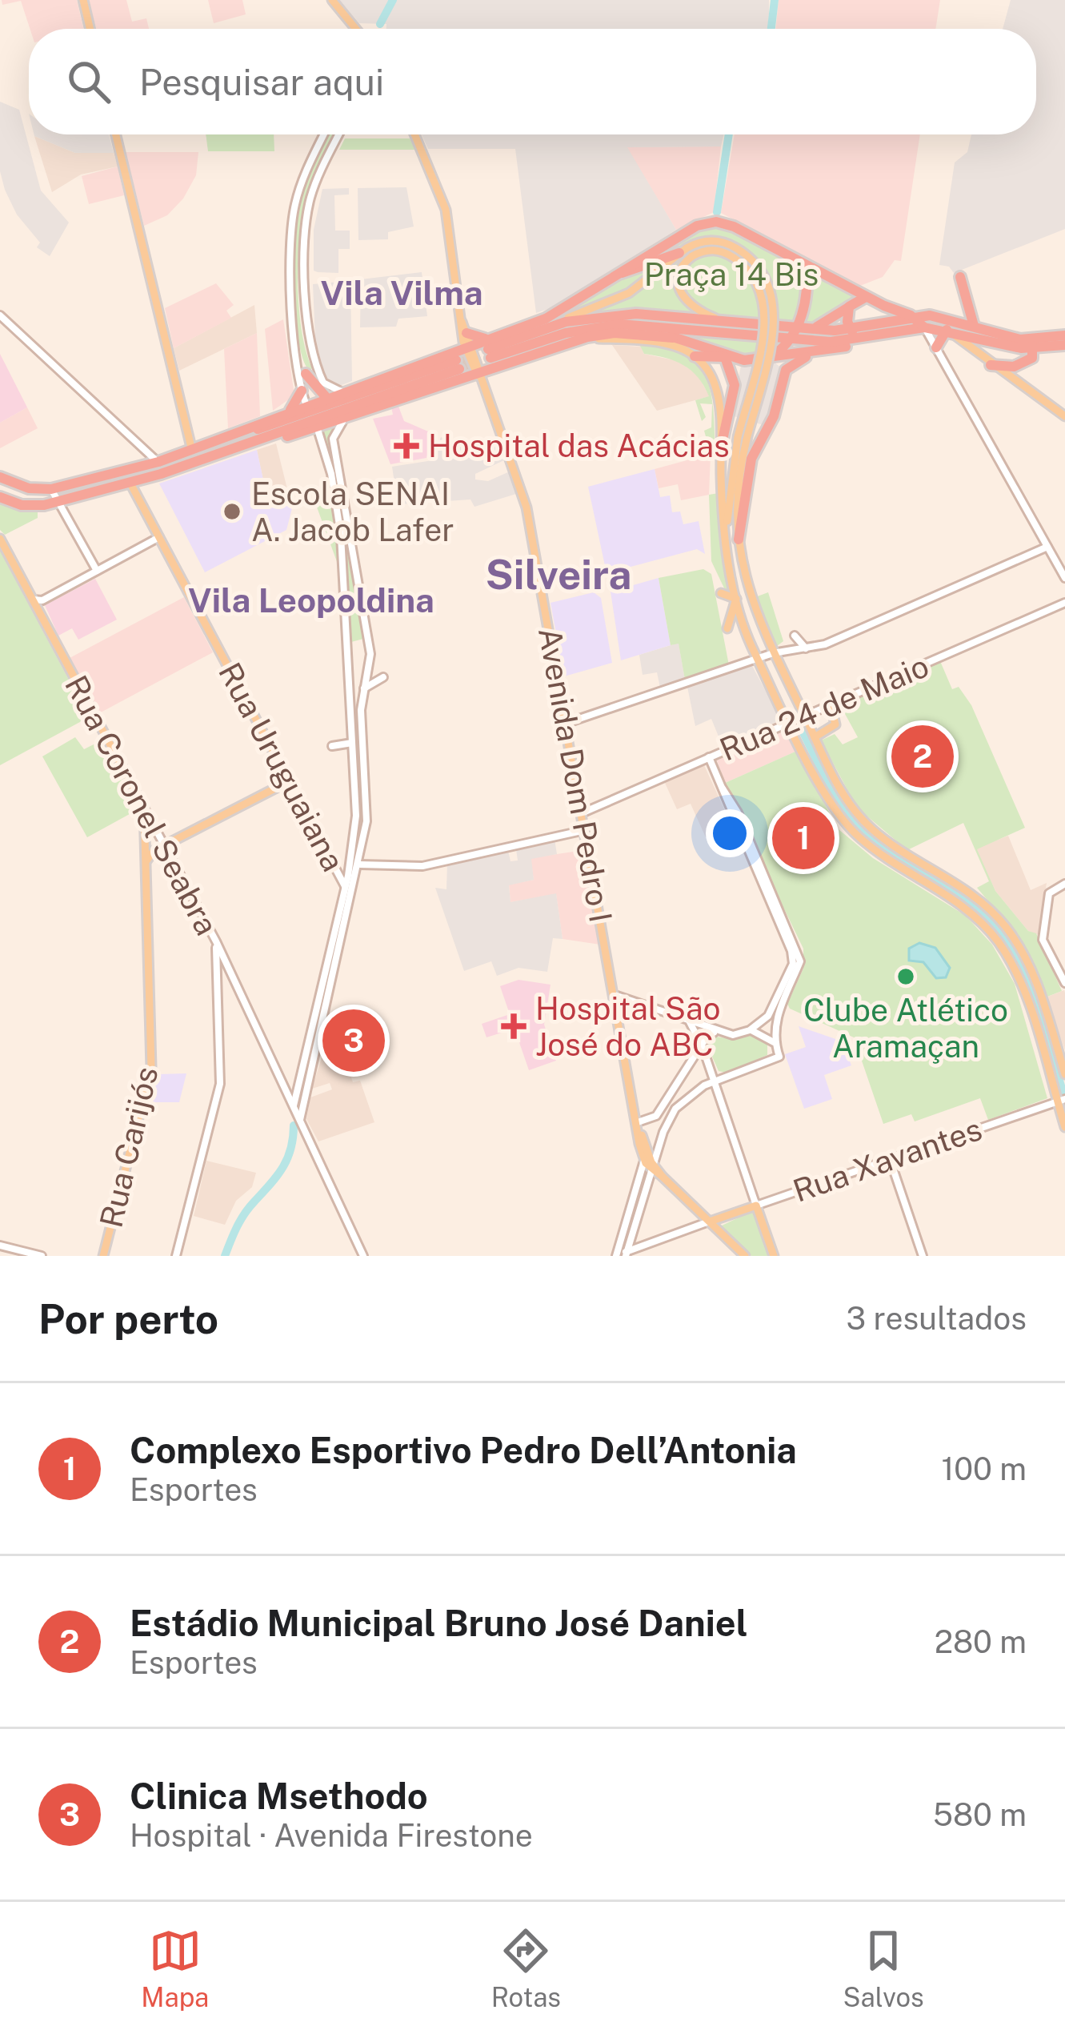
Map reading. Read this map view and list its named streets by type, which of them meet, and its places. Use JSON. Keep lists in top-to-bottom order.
{
  "streets": {
    "main road": [
      "Rua Uruguaiana",
      "Avenida Dom Pedro I",
      "Rua Coronel Seabra",
      "Rua Carijós",
      "Rua Xavantes"
    ],
    "street": ["Rua 24 de Maio"]
  },
  "crossings": [
    ["Rua 24 de Maio", "Avenida Dom Pedro I"],
    ["Avenida Dom Pedro I", "Rua Xavantes"],
    ["Rua Coronel Seabra", "Rua Carijós"]
  ],
  "districts": ["Vila Vilma", "Silveira", "Vila Leopoldina"],
  "parks": ["Praça 14 Bis"],
  "places": {
    "health": ["Hospital das Acácias", "Hospital São José do ABC"],
    "other": ["Escola SENAI A. Jacob Lafer", "Clube Atlético Aramaçan"]
  },
  "page": {
    "search": "Pesquisar aqui",
    "pins": ["2", "1", "3"],
    "heading": ["Por perto", "3 resultados"],
    "list": [
      {
        "mark": "1",
        "name": "Complexo Esportivo Pedro Dell’Antonia",
        "note": "Esportes",
        "value": "100 m"
      },
      {
        "mark": "2",
        "name": "Estádio Municipal Bruno José Daniel",
        "note": "Esportes",
        "value": "280 m"
      },
      {
        "mark": "3",
        "name": "Clinica Msethodo",
        "note": "Hospital · Avenida Firestone",
        "value": "580 m"
      }
    ],
    "nav": ["Mapa", "Rotas", "Salvos"]
  }
}
